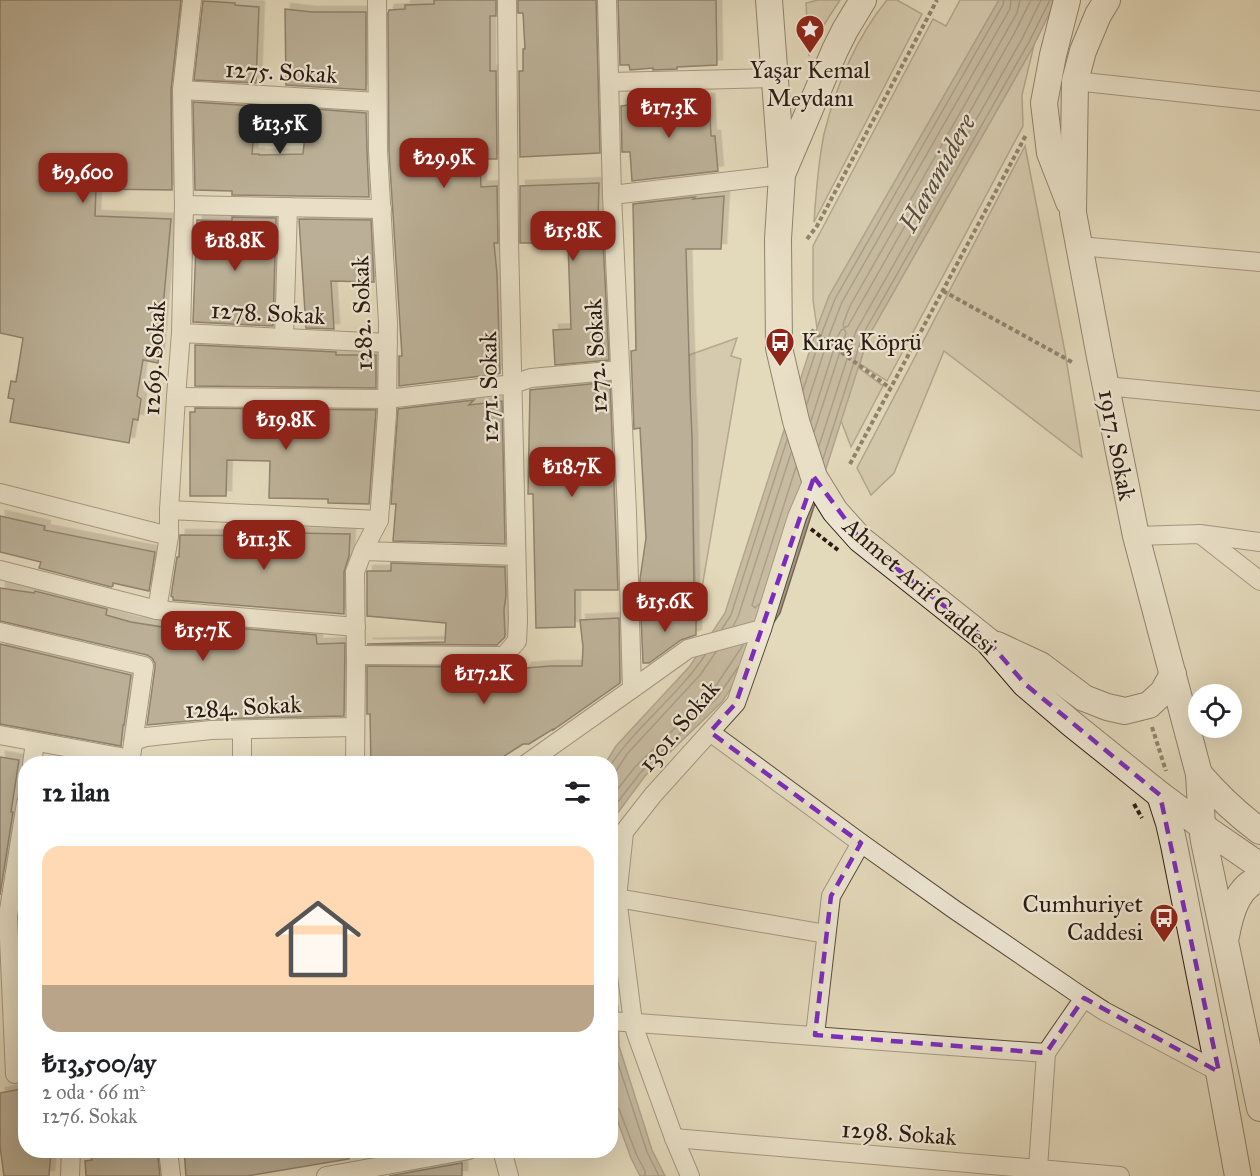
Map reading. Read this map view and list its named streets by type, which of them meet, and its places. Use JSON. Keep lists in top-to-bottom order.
{
  "streets": {
    "main road": ["1917. Sokak", "Ahmet Arif Caddesi"],
    "street": [
      "1275. Sokak",
      "1278. Sokak",
      "1282. Sokak",
      "1272. Sokak",
      "1269. Sokak",
      "1271. Sokak",
      "1284. Sokak",
      "1301. Sokak",
      "1298. Sokak"
    ]
  },
  "crossings": [
    ["1275. Sokak", "1282. Sokak"],
    ["1275. Sokak", "1269. Sokak"],
    ["1278. Sokak", "1282. Sokak"],
    ["1278. Sokak", "1269. Sokak"],
    ["1282. Sokak", "1271. Sokak"],
    ["1282. Sokak", "1284. Sokak"],
    ["1917. Sokak", "Ahmet Arif Caddesi"],
    ["Ahmet Arif Caddesi", "1301. Sokak"],
    ["1301. Sokak", "1298. Sokak"]
  ],
  "water": ["Haramidere"],
  "places": {
    "place": ["Yaşar Kemal Meydanı"],
    "bus stop": ["Kıraç Köprü", "Cumhuriyet Caddesi"]
  },
  "page": {
    "price": [
      "₺17.3K",
      "₺13.5K",
      "₺29.9K",
      "₺9,600",
      "₺15.8K",
      "₺18.8K",
      "₺19.8K",
      "₺18.7K",
      "₺11.3K",
      "₺15.6K",
      "₺15.7K",
      "₺17.2K"
    ],
    "heading": "12 ilan",
    "list": [
      {
        "name": "₺13,500/ay",
        "note": "2 oda · 66 m² · 1276. Sokak"
      }
    ]
  }
}
